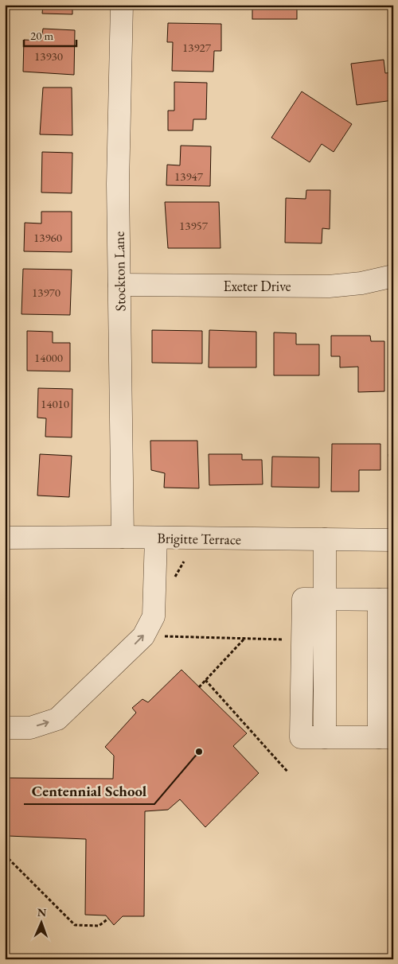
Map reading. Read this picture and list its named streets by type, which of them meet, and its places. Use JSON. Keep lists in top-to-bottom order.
{
  "streets": {
    "street": ["Stockton Lane", "Exeter Drive", "Brigitte Terrace"]
  },
  "crossings": [
    ["Stockton Lane", "Exeter Drive"],
    ["Stockton Lane", "Brigitte Terrace"]
  ],
  "places": ["Centennial School"],
  "house_numbers": [
    "13927",
    "13930",
    "13947",
    "13957",
    "13960",
    "13970",
    "14000",
    "14010"
  ],
  "scale_bar": "20 m",
  "north": "top"
}
